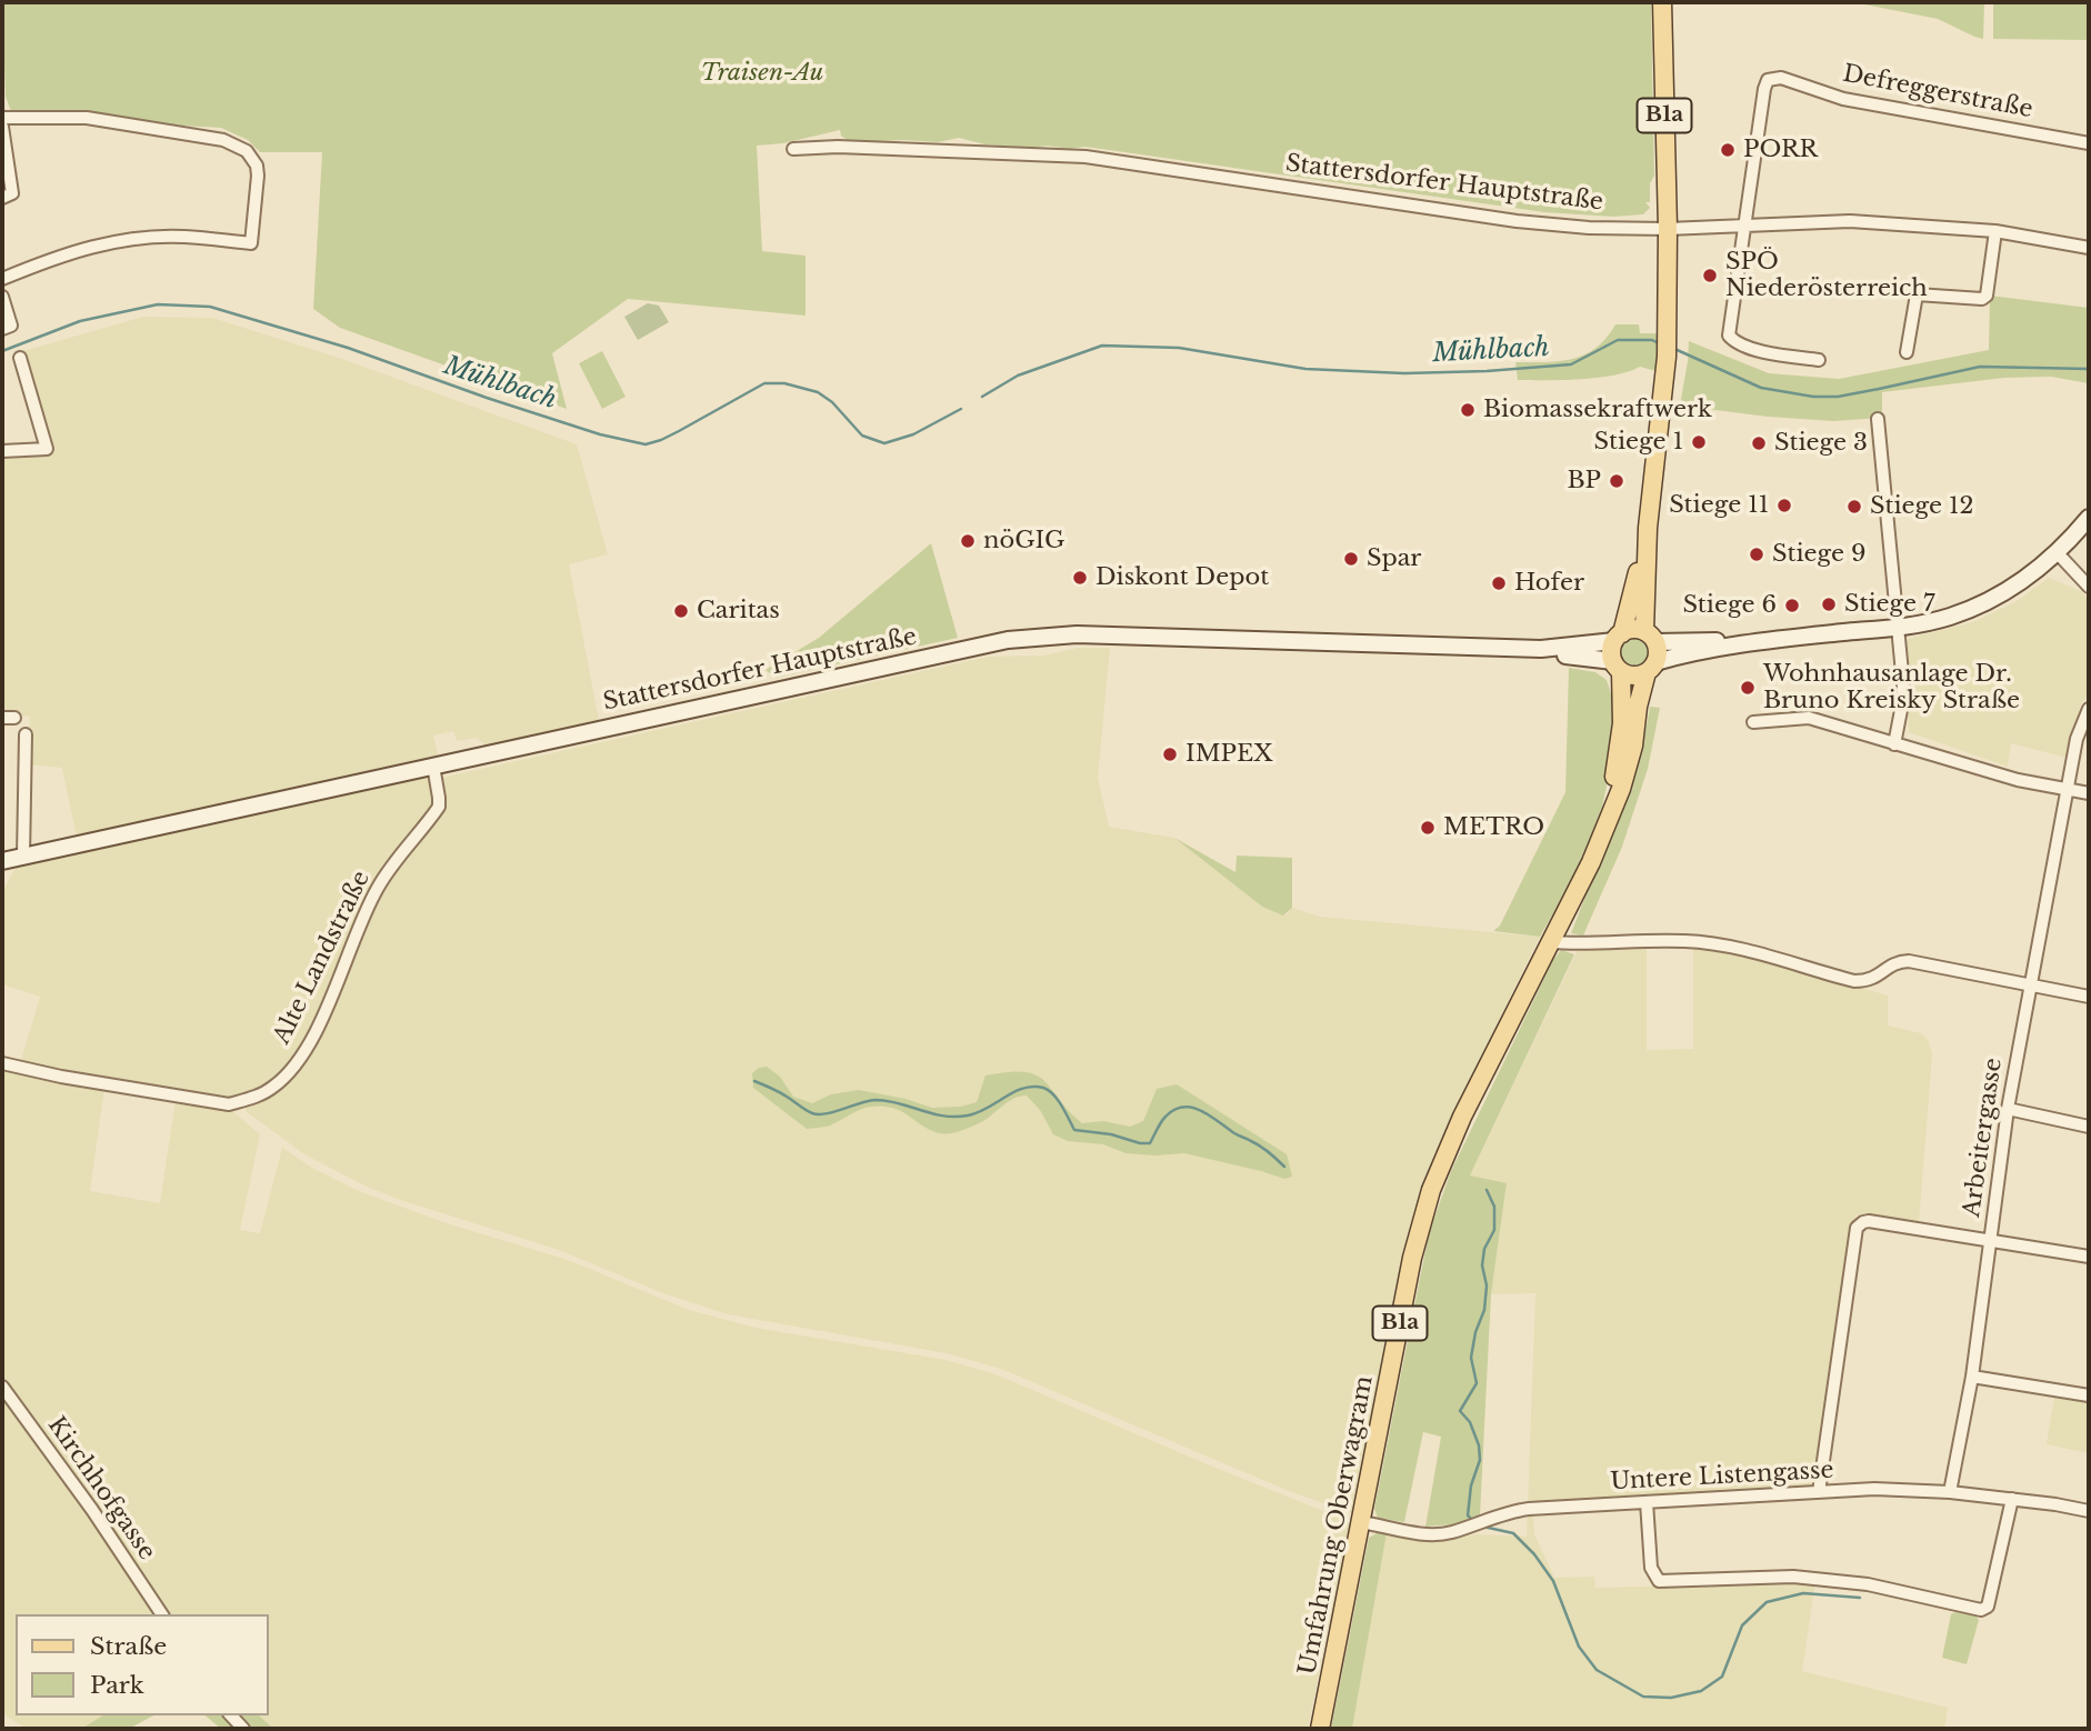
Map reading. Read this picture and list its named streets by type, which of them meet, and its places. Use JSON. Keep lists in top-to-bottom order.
{
  "streets": {
    "main road": ["B1a", "Stattersdorfer Hauptstraße", "Umfahrung Oberwagram"],
    "street": [
      "Defreggerstraße",
      "Alte Landstraße",
      "Arbeitergasse",
      "Untere Listengasse",
      "Kirchhofgasse"
    ]
  },
  "crossings": [
    ["Defreggerstraße", "Stattersdorfer Hauptstraße"],
    ["B1a", "Stattersdorfer Hauptstraße"],
    ["B1a", "Umfahrung Oberwagram"],
    ["Stattersdorfer Hauptstraße", "Alte Landstraße"],
    ["Arbeitergasse", "Untere Listengasse"],
    ["Untere Listengasse", "Umfahrung Oberwagram"]
  ],
  "water": ["Mühlbach"],
  "parks": ["Traisen-Au"],
  "places": [
    "PORR",
    "SPÖ Niederösterreich",
    "Biomassekraftwerk",
    "Stiege 1",
    "Stiege 3",
    "BP",
    "Stiege 11",
    "Stiege 12",
    "nöGIG",
    "Stiege 9",
    "Spar",
    "Diskont Depot",
    "Hofer",
    "Stiege 7",
    "Stiege 6",
    "Caritas",
    "Wohnhausanlage Dr. Bruno Kreisky Straße",
    "IMPEX",
    "METRO"
  ],
  "legend": ["Straße", "Park"]
}
